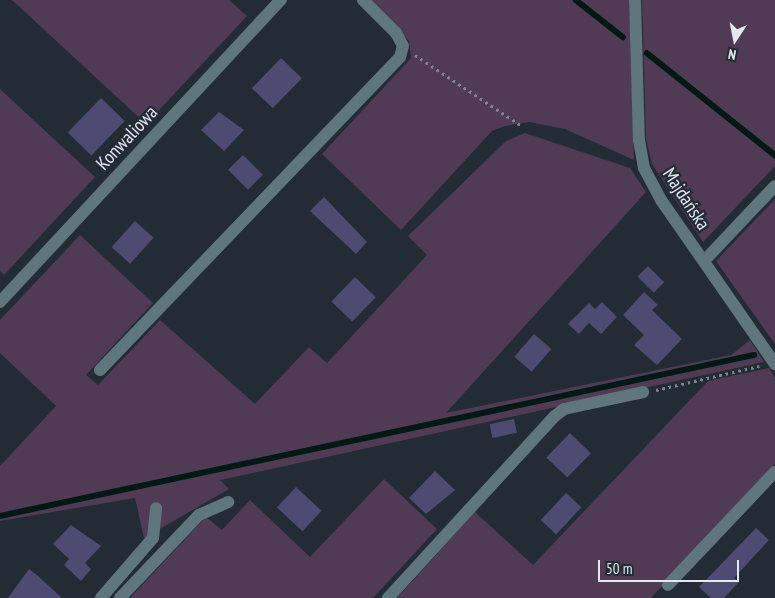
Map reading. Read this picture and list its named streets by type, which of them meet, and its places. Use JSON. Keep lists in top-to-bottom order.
{
  "streets": {
    "street": ["Konwaliowa", "Majdańska"]
  },
  "scale_bar": "50 m",
  "north": "bottom"
}
